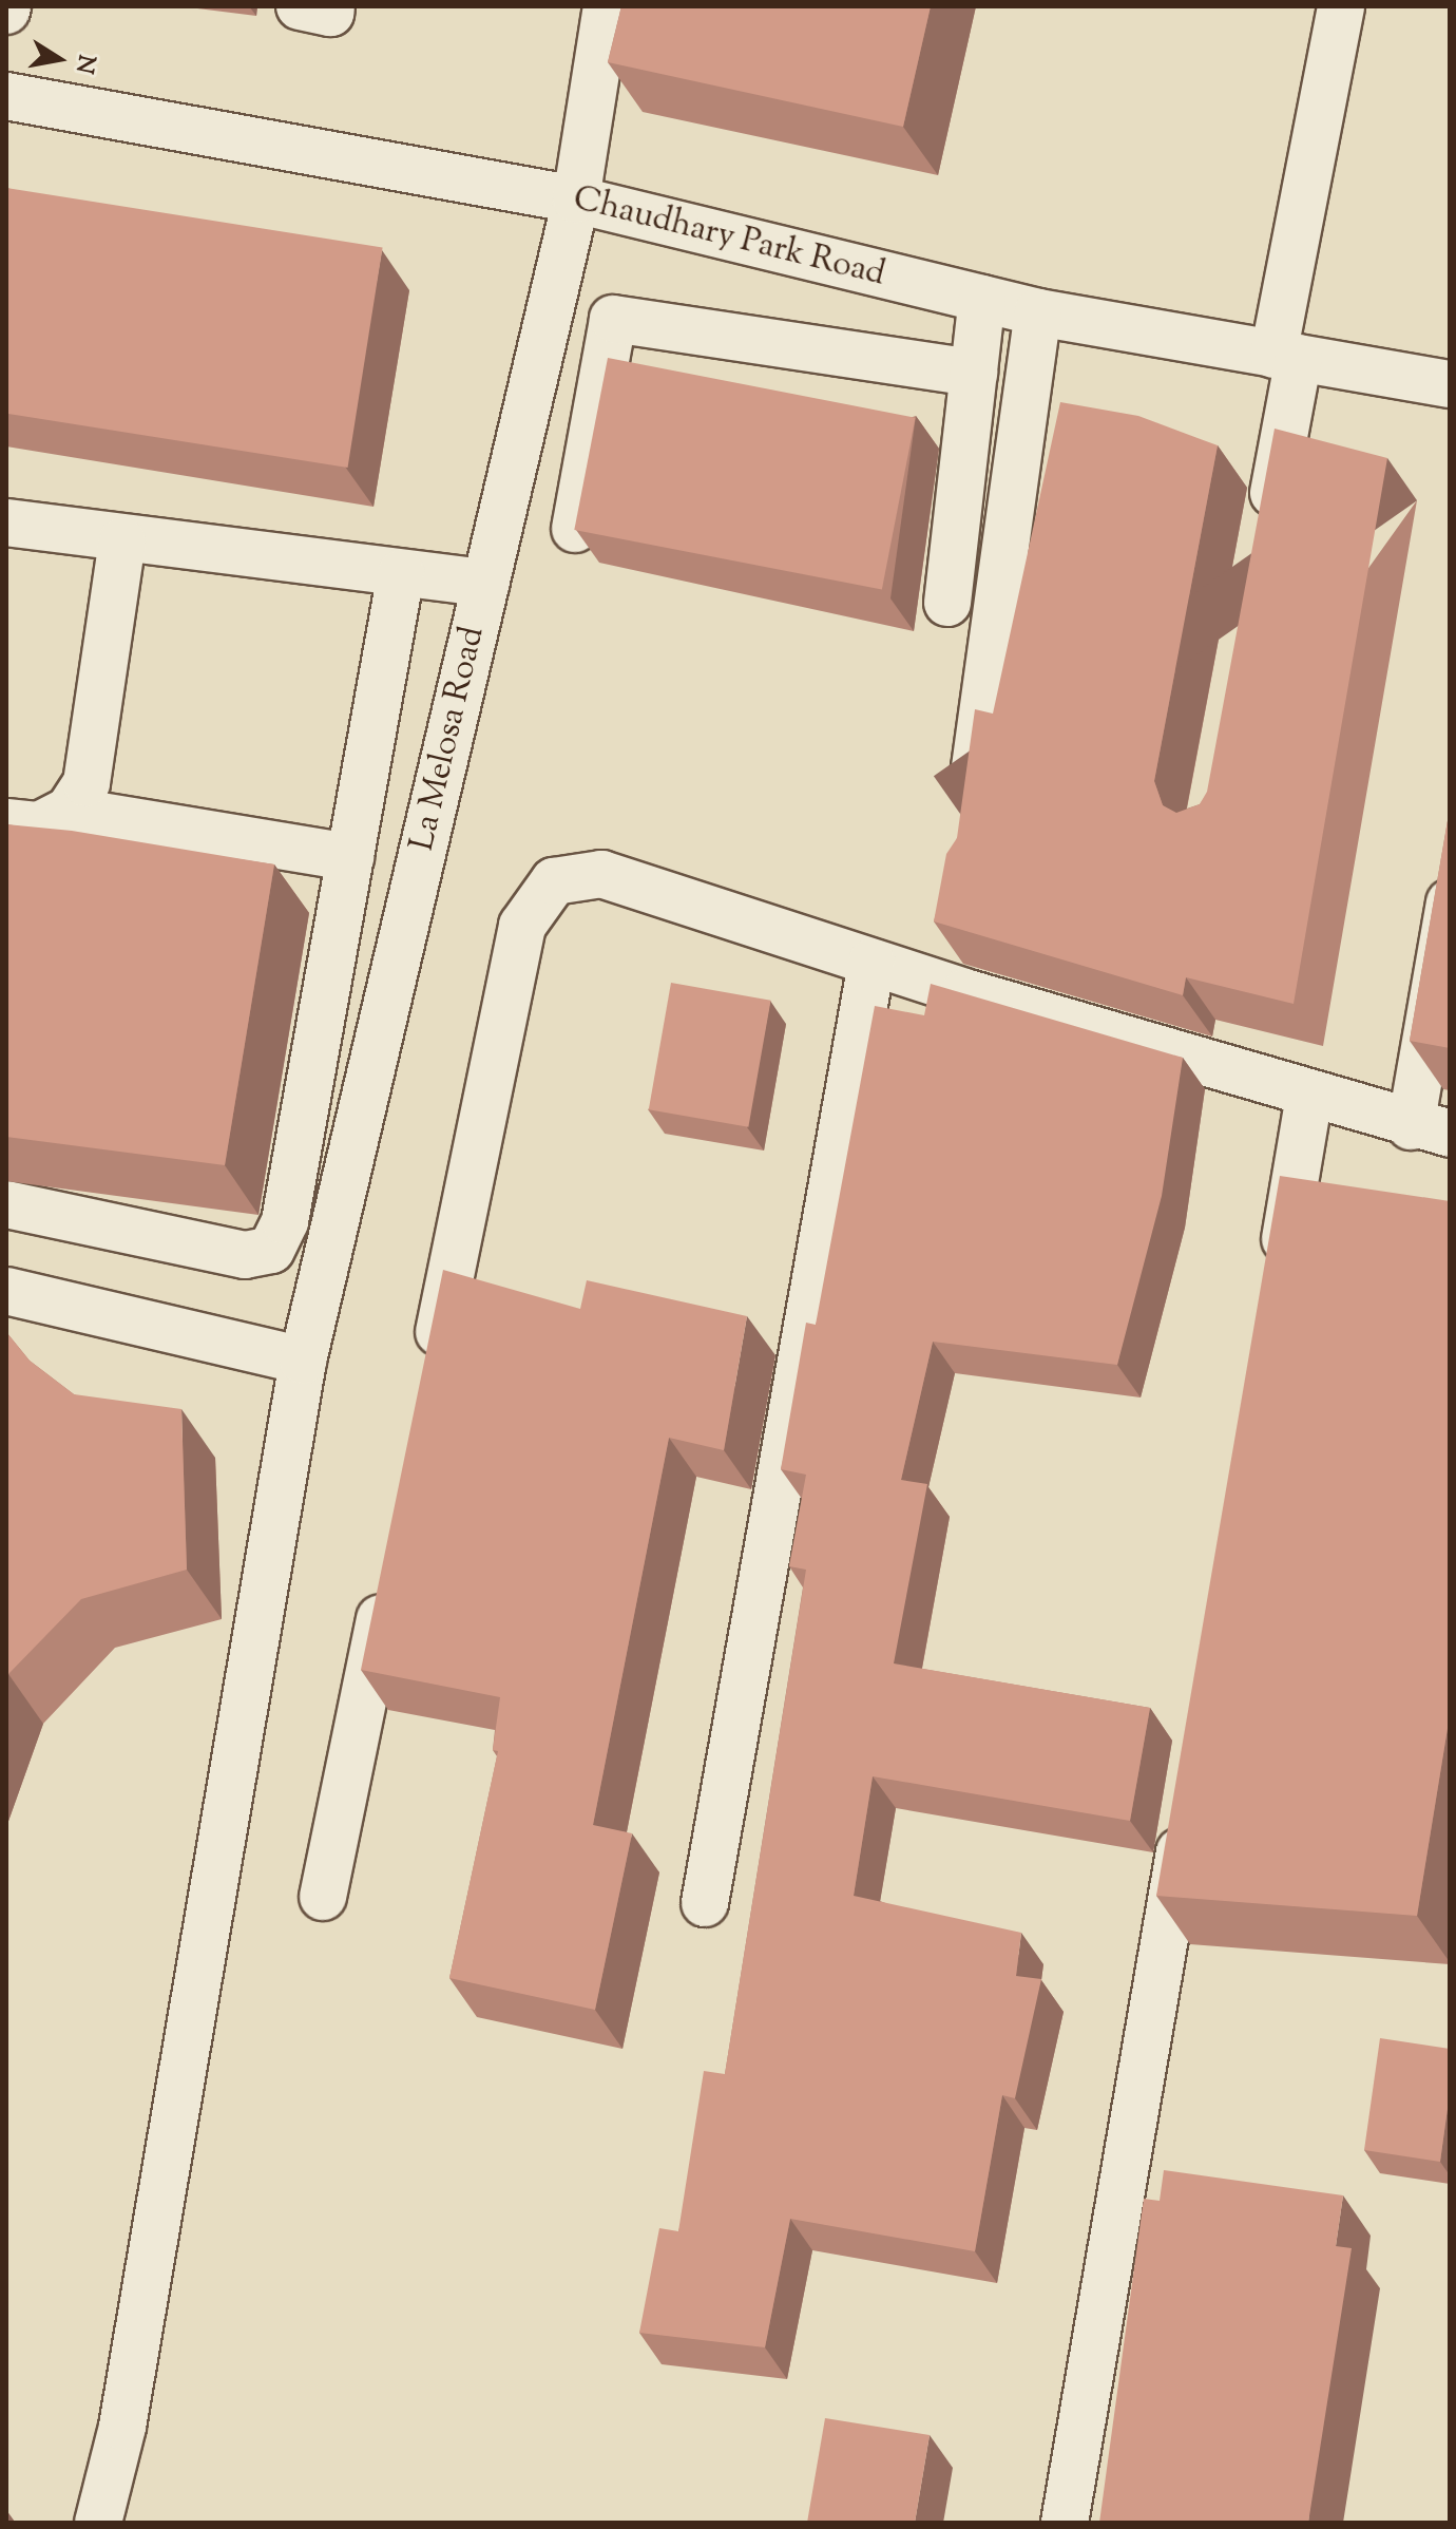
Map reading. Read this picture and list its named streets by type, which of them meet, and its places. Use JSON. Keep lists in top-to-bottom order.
{
  "streets": {
    "street": ["Chaudhary Park Road", "La Melosa Road"]
  },
  "crossings": [
    ["Chaudhary Park Road", "La Melosa Road"]
  ],
  "north": "right"
}
